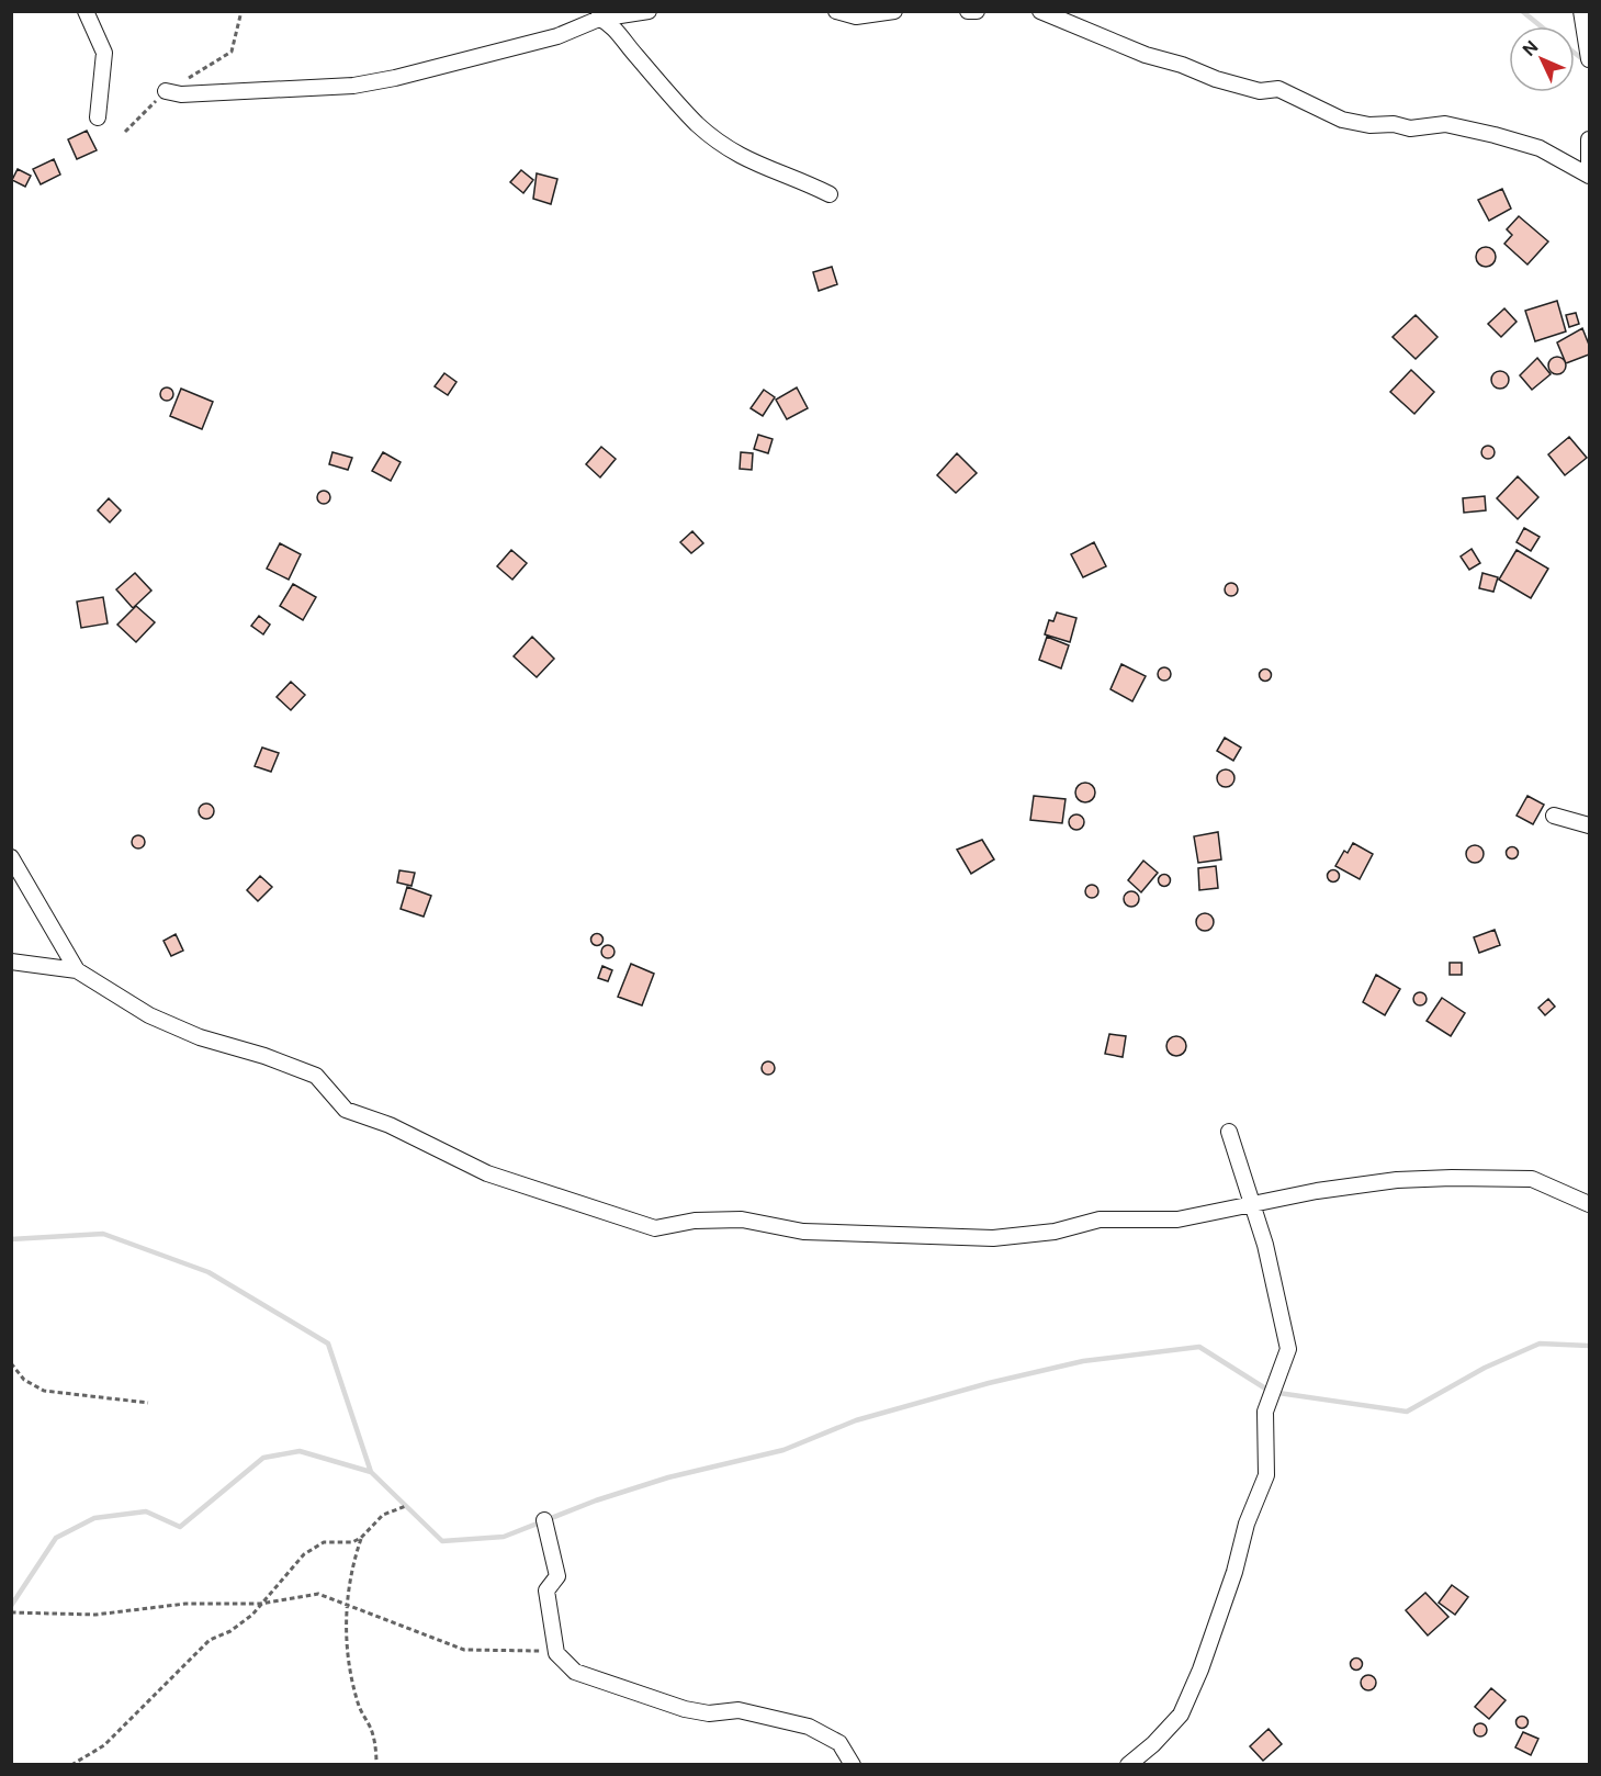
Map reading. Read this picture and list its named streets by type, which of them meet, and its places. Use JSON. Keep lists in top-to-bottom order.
{
  "north": "top left"
}
